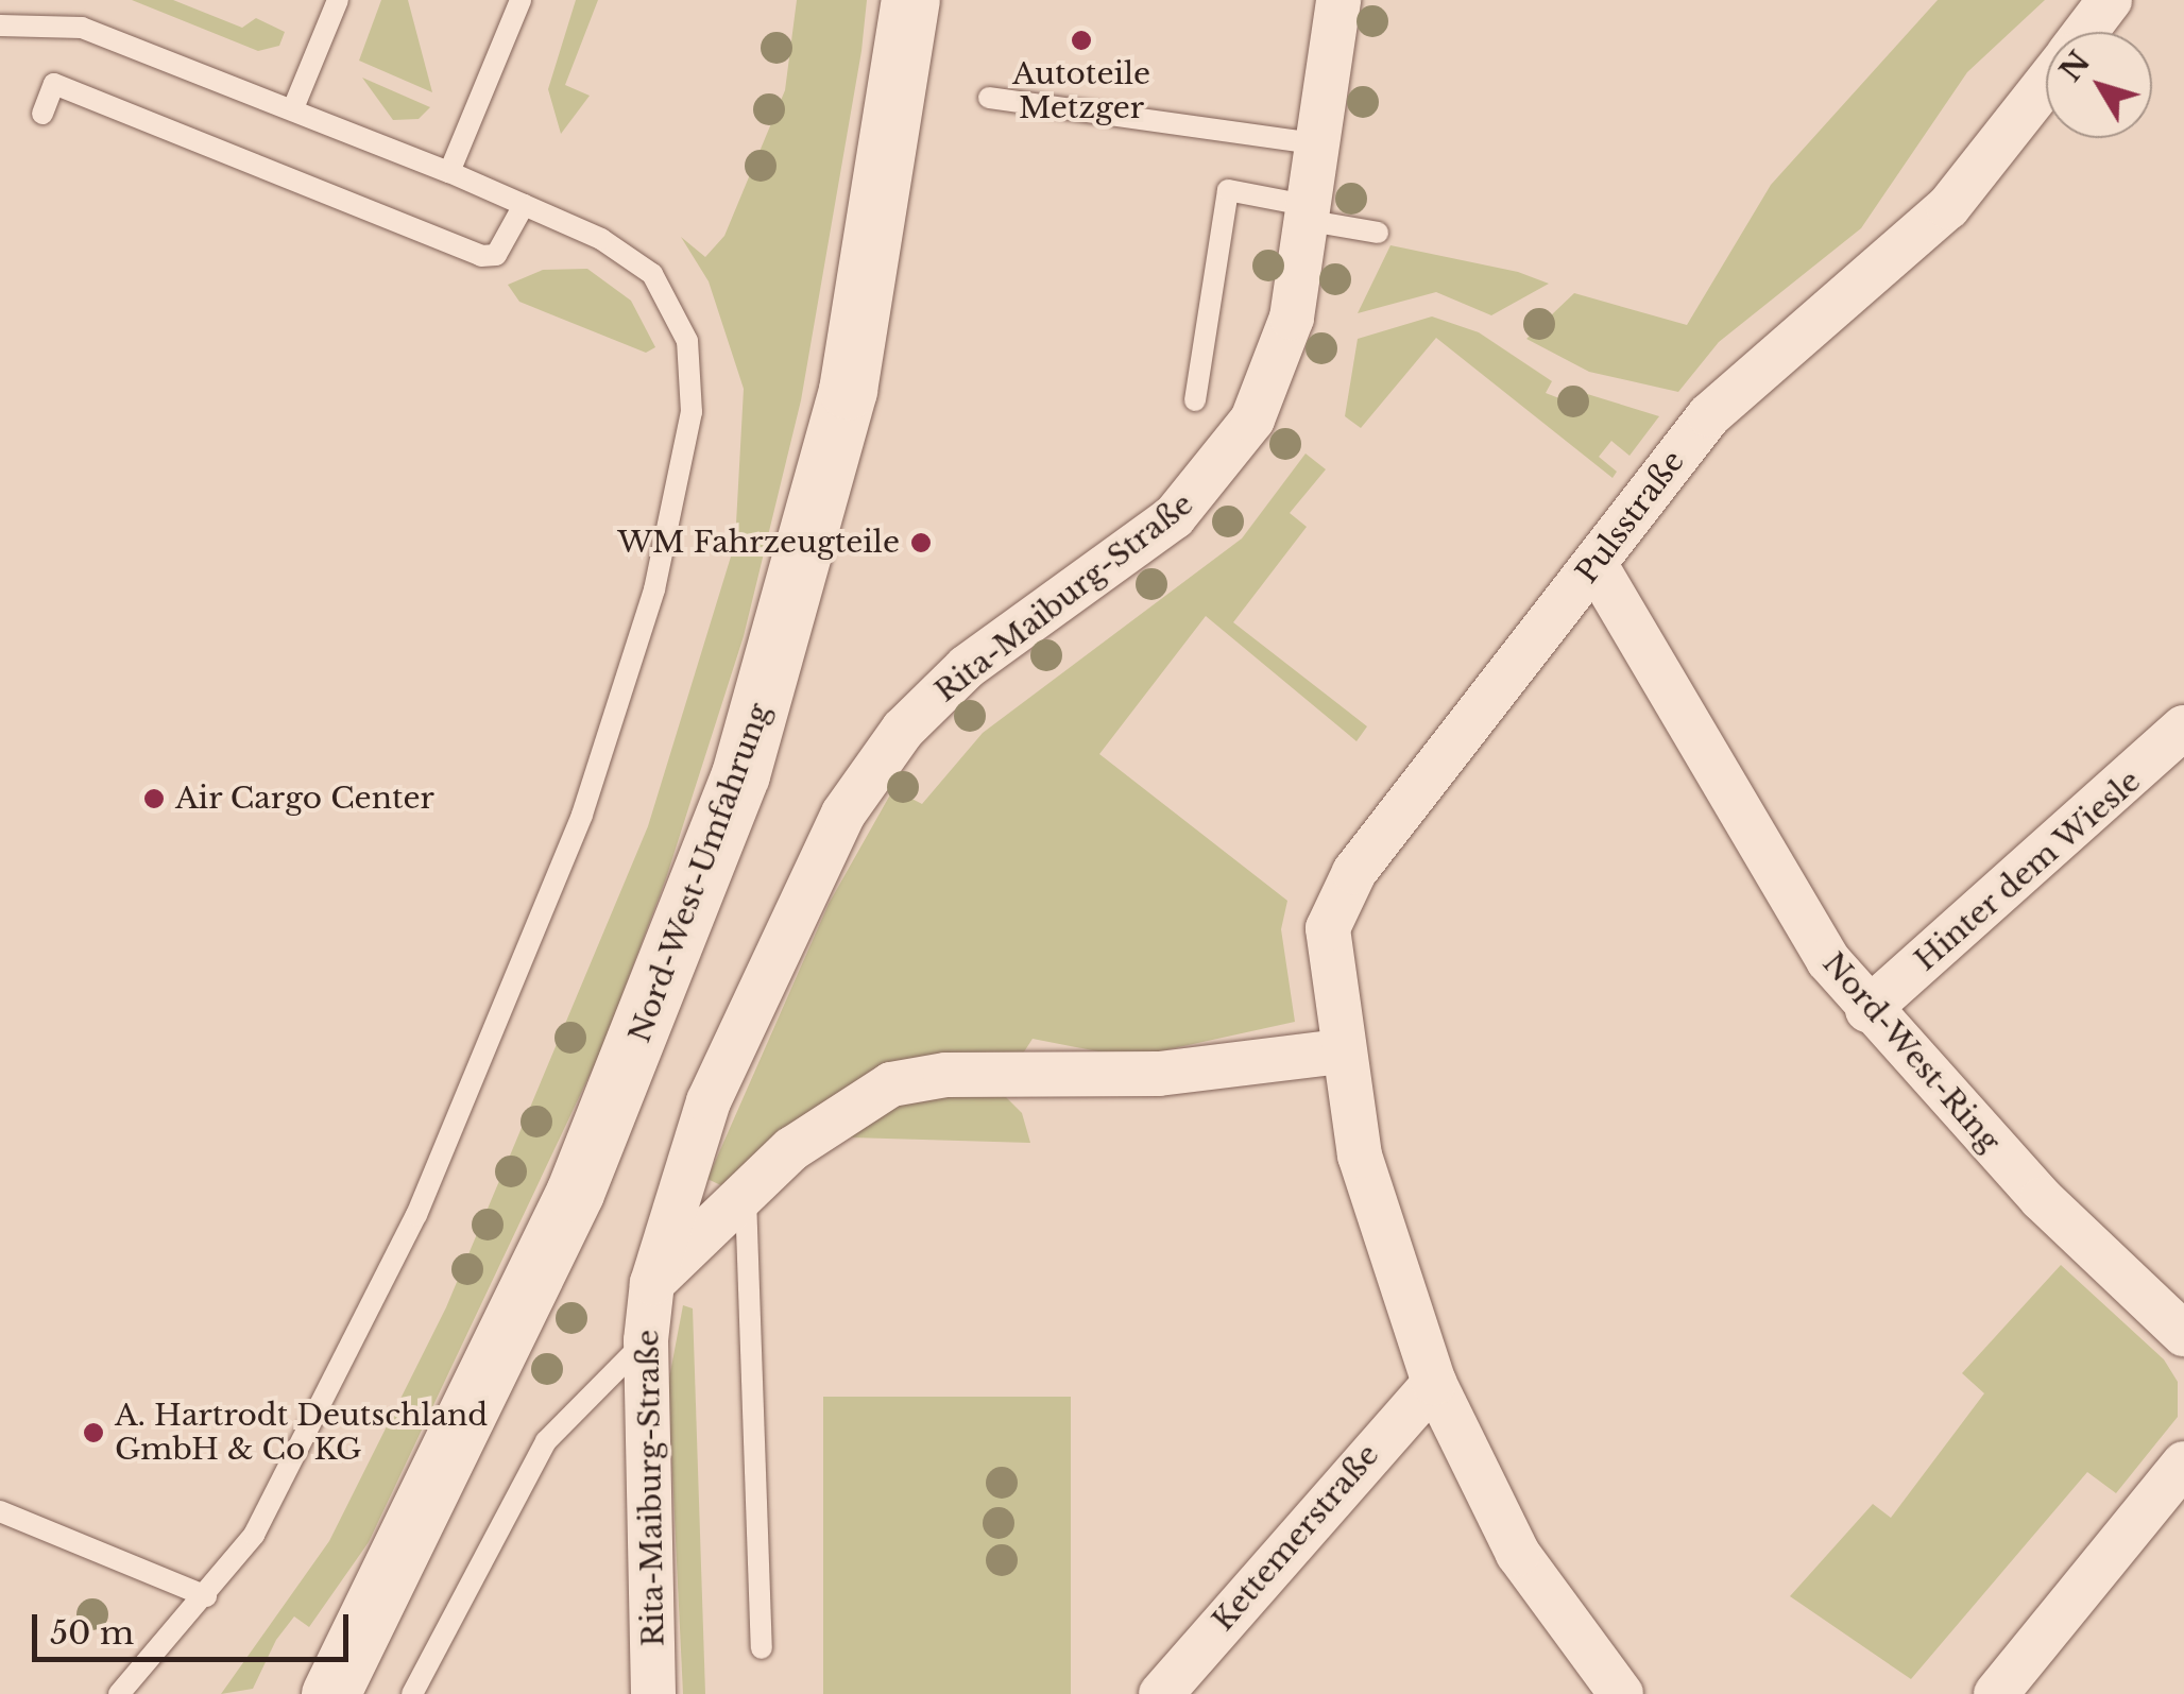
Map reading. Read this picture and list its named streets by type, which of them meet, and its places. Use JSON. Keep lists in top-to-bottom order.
{
  "streets": {
    "main road": ["Nord-West-Umfahrung"],
    "street": [
      "Pulsstraße",
      "Rita-Maiburg-Straße",
      "Hinter dem Wiesle",
      "Nord-West-Ring",
      "Kettemerstraße"
    ]
  },
  "crossings": [
    ["Pulsstraße", "Nord-West-Ring"],
    ["Hinter dem Wiesle", "Nord-West-Ring"]
  ],
  "places": [
    "Autoteile Metzger",
    "WM Fahrzeugteile",
    "Air Cargo Center",
    "A. Hartrodt Deutschland GmbH & Co KG"
  ],
  "scale_bar": "50 m",
  "north": "top left"
}
